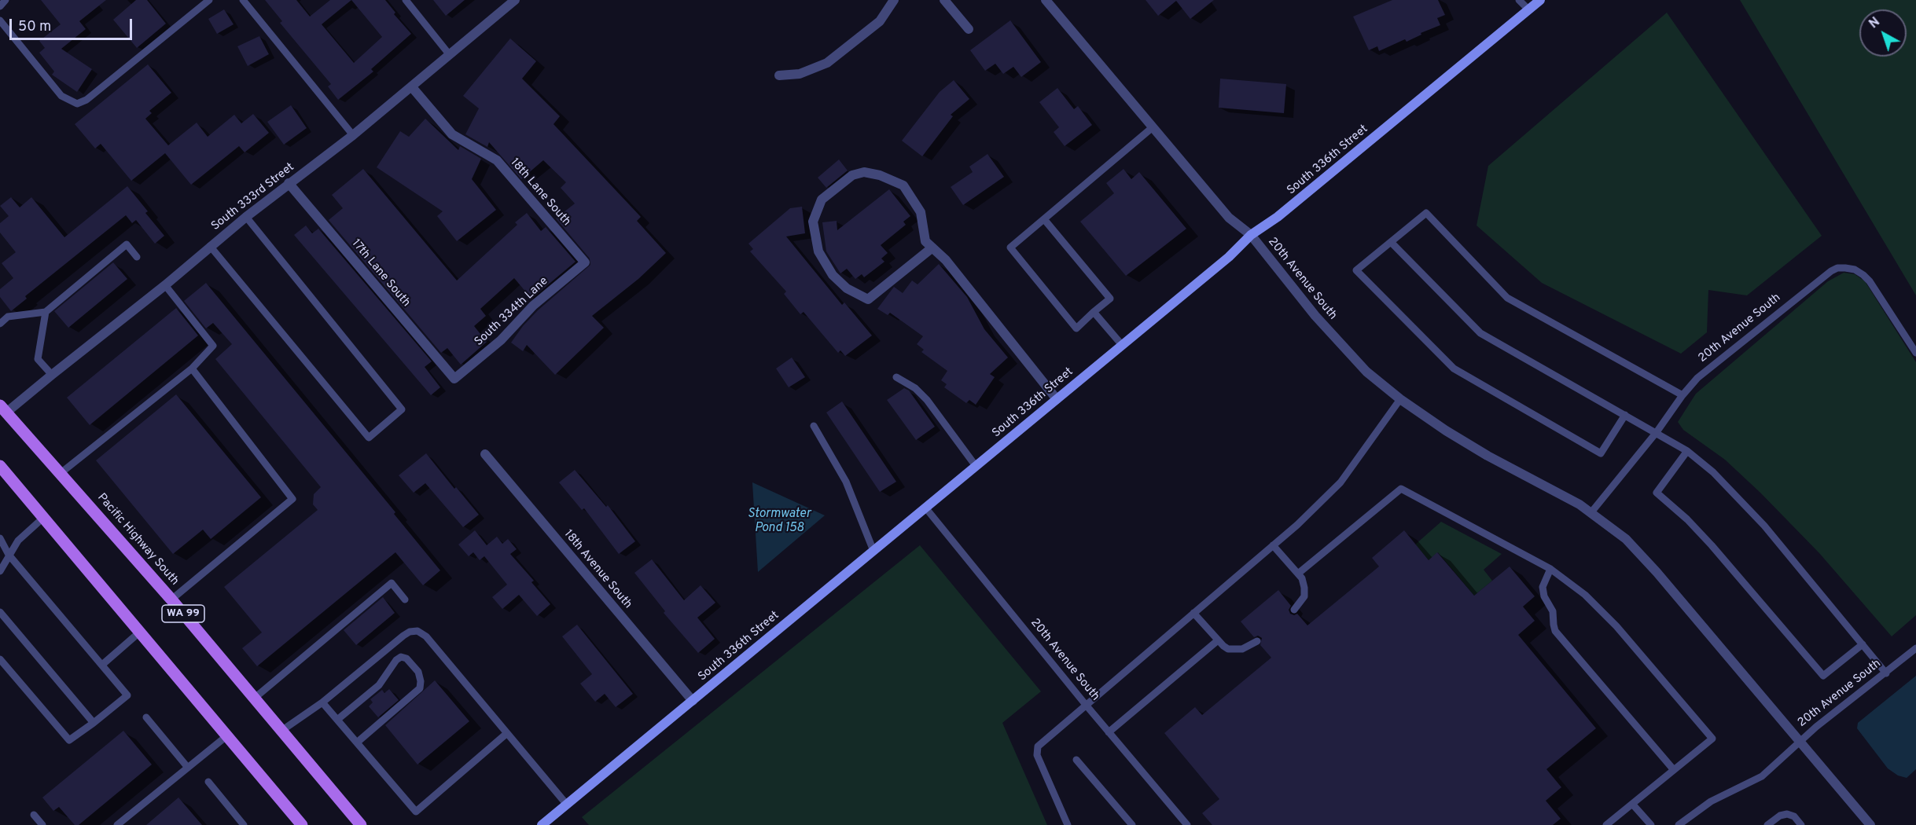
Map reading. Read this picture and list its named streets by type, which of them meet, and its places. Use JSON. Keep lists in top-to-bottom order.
{
  "streets": {
    "main road": ["South 336th Street", "Pacific Highway South", "WA 99"],
    "street": [
      "18th Lane South",
      "South 333rd Street",
      "17th Lane South",
      "20th Avenue South",
      "South 334th Lane",
      "18th Avenue South"
    ]
  },
  "crossings": [
    ["South 336th Street", "20th Avenue South"],
    ["South 336th Street", "18th Avenue South"],
    ["18th Lane South", "South 333rd Street"],
    ["18th Lane South", "South 334th Lane"],
    ["South 333rd Street", "17th Lane South"],
    ["South 333rd Street", "Pacific Highway South"],
    ["17th Lane South", "South 334th Lane"]
  ],
  "water": ["Stormwater Pond 158"],
  "scale_bar": "50 m",
  "north": "top left"
}
